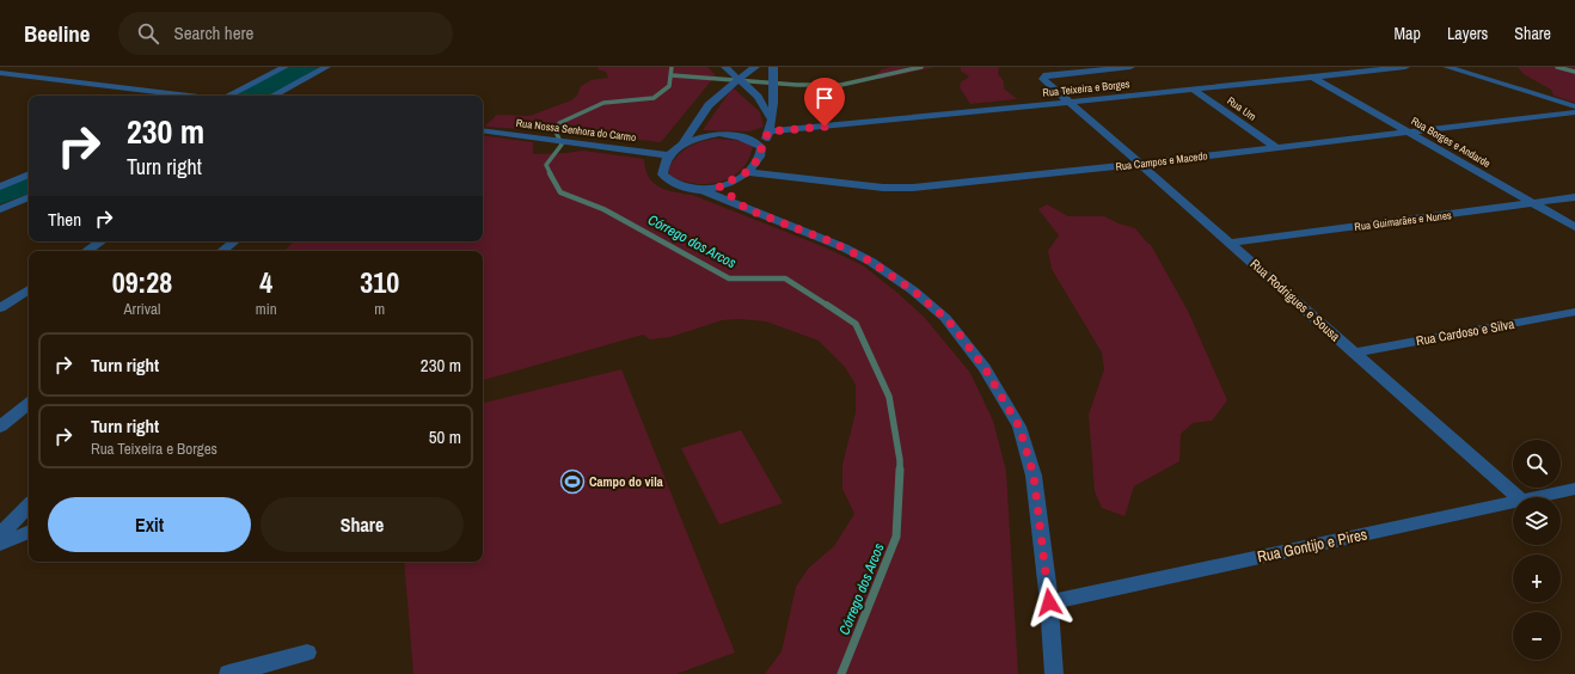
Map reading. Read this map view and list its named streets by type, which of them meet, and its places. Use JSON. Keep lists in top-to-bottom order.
{
  "streets": {
    "street": [
      "Rua Teixeira e Borges",
      "Rua Um",
      "Rua Nossa Senhora do Carmo",
      "Rua Borges e Andarde",
      "Rua Campos e Macedo",
      "Rua Guimarães e Nunes",
      "Rua Rodrigues e Sousa",
      "Rua Cardoso e Silva",
      "Rua Gontijo e Pires"
    ]
  },
  "crossings": [
    ["Rua Teixeira e Borges", "Rua Um"],
    ["Rua Teixeira e Borges", "Rua Borges e Andarde"],
    ["Rua Teixeira e Borges", "Rua Rodrigues e Sousa"],
    ["Rua Um", "Rua Campos e Macedo"],
    ["Rua Borges e Andarde", "Rua Campos e Macedo"],
    ["Rua Borges e Andarde", "Rua Guimarães e Nunes"],
    ["Rua Campos e Macedo", "Rua Rodrigues e Sousa"],
    ["Rua Guimarães e Nunes", "Rua Rodrigues e Sousa"],
    ["Rua Rodrigues e Sousa", "Rua Cardoso e Silva"]
  ],
  "water": ["Córrego dos Arcos"],
  "places": {
    "sports": ["Campo do vila"]
  },
  "page": {
    "header": "Beeline",
    "search": "Search here",
    "nav": ["Map", "Layers", "Share"],
    "turn": ["230 m", "Turn right"],
    "then": "Then",
    "eta": [
      "09:28",
      "Arrival",
      "4",
      "min",
      "310",
      "m"
    ],
    "list": [
      {
        "name": "Turn right",
        "value": "230 m"
      },
      {
        "name": "Turn right",
        "note": "Rua Teixeira e Borges",
        "value": "50 m"
      }
    ],
    "map_buttons": ["+", "−"],
    "buttons": ["Exit", "Share"]
  }
}
